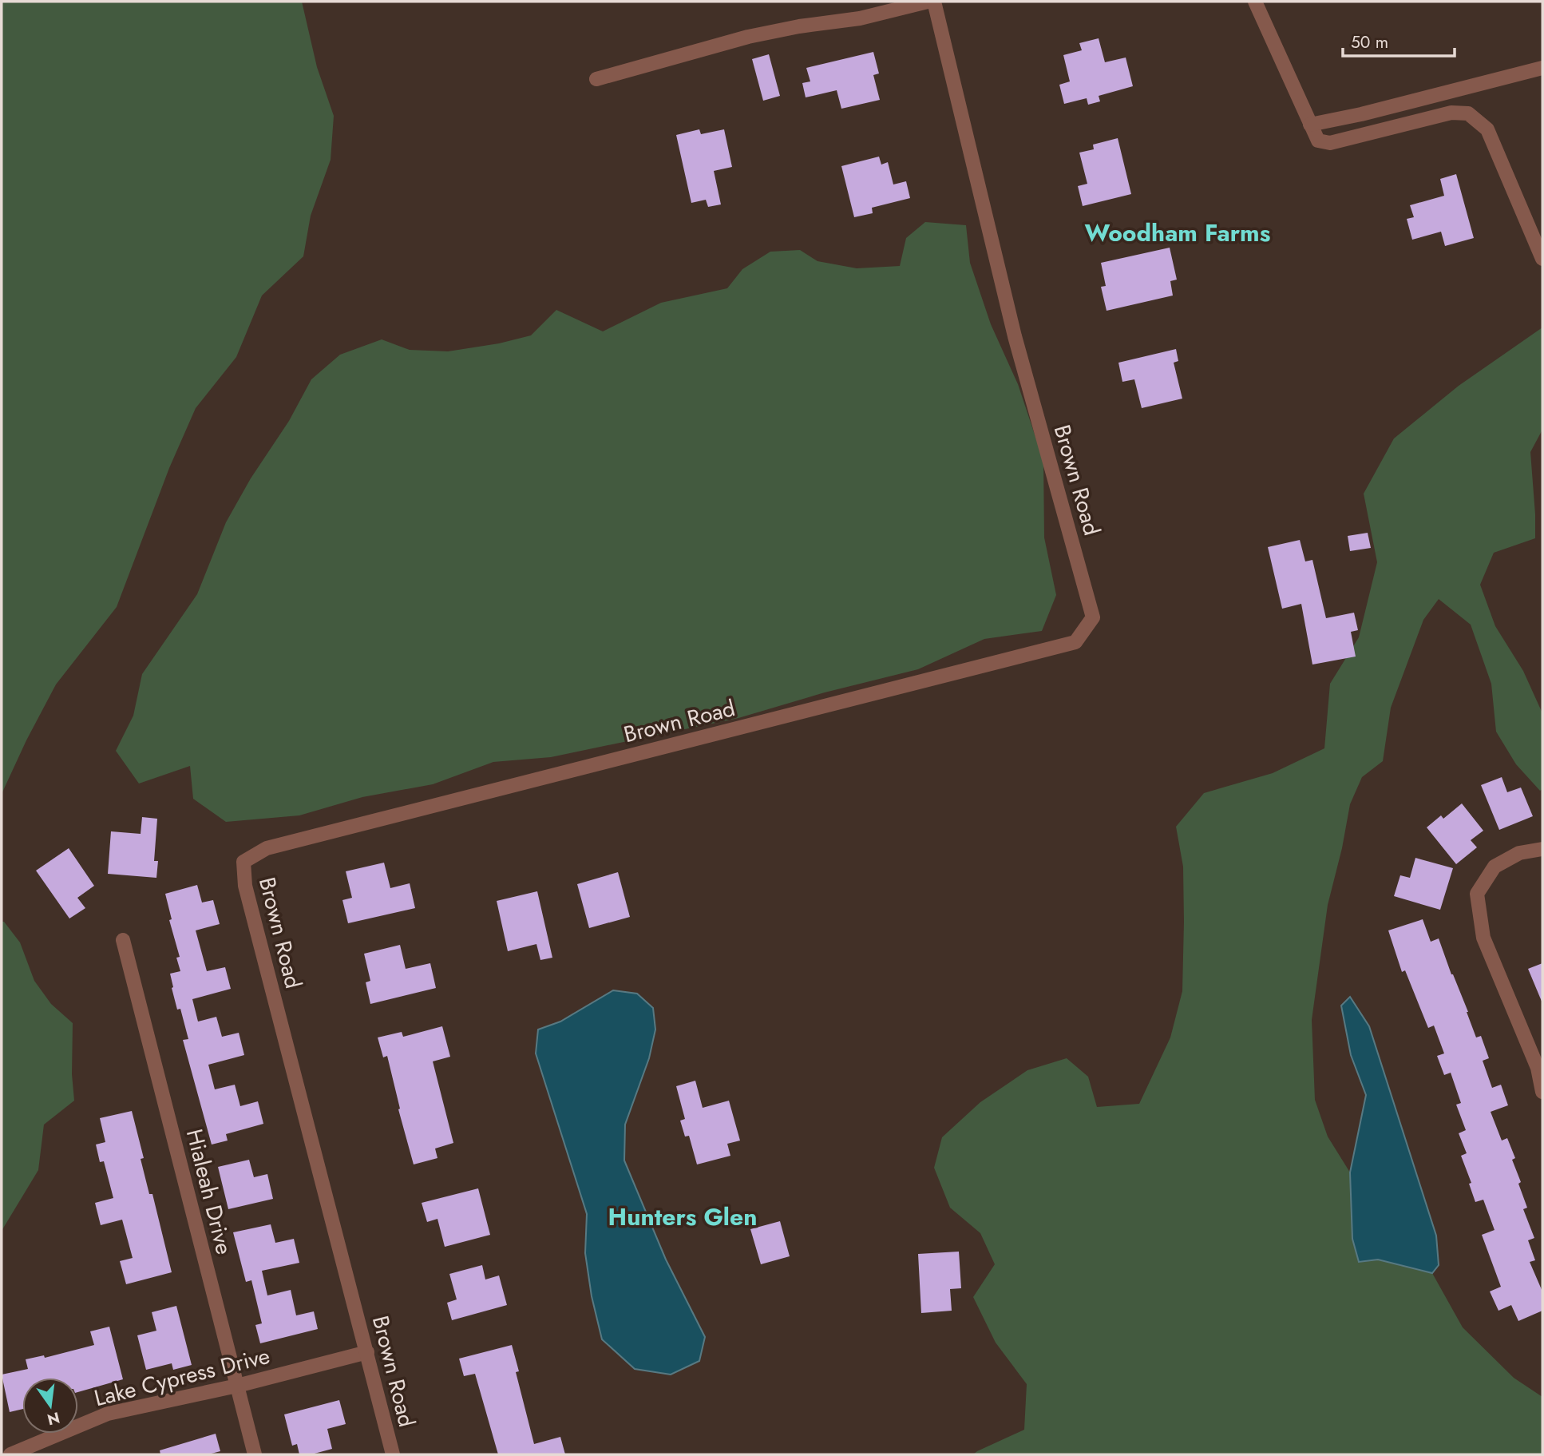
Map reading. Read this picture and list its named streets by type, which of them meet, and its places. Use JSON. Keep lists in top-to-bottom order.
{
  "streets": {
    "street": ["Brown Road", "Hialeah Drive", "Lake Cypress Drive"]
  },
  "crossings": [
    ["Brown Road", "Lake Cypress Drive"],
    ["Hialeah Drive", "Lake Cypress Drive"]
  ],
  "districts": ["Woodham Farms", "Hunters Glen"],
  "scale_bar": "50 m",
  "north": "bottom"
}
